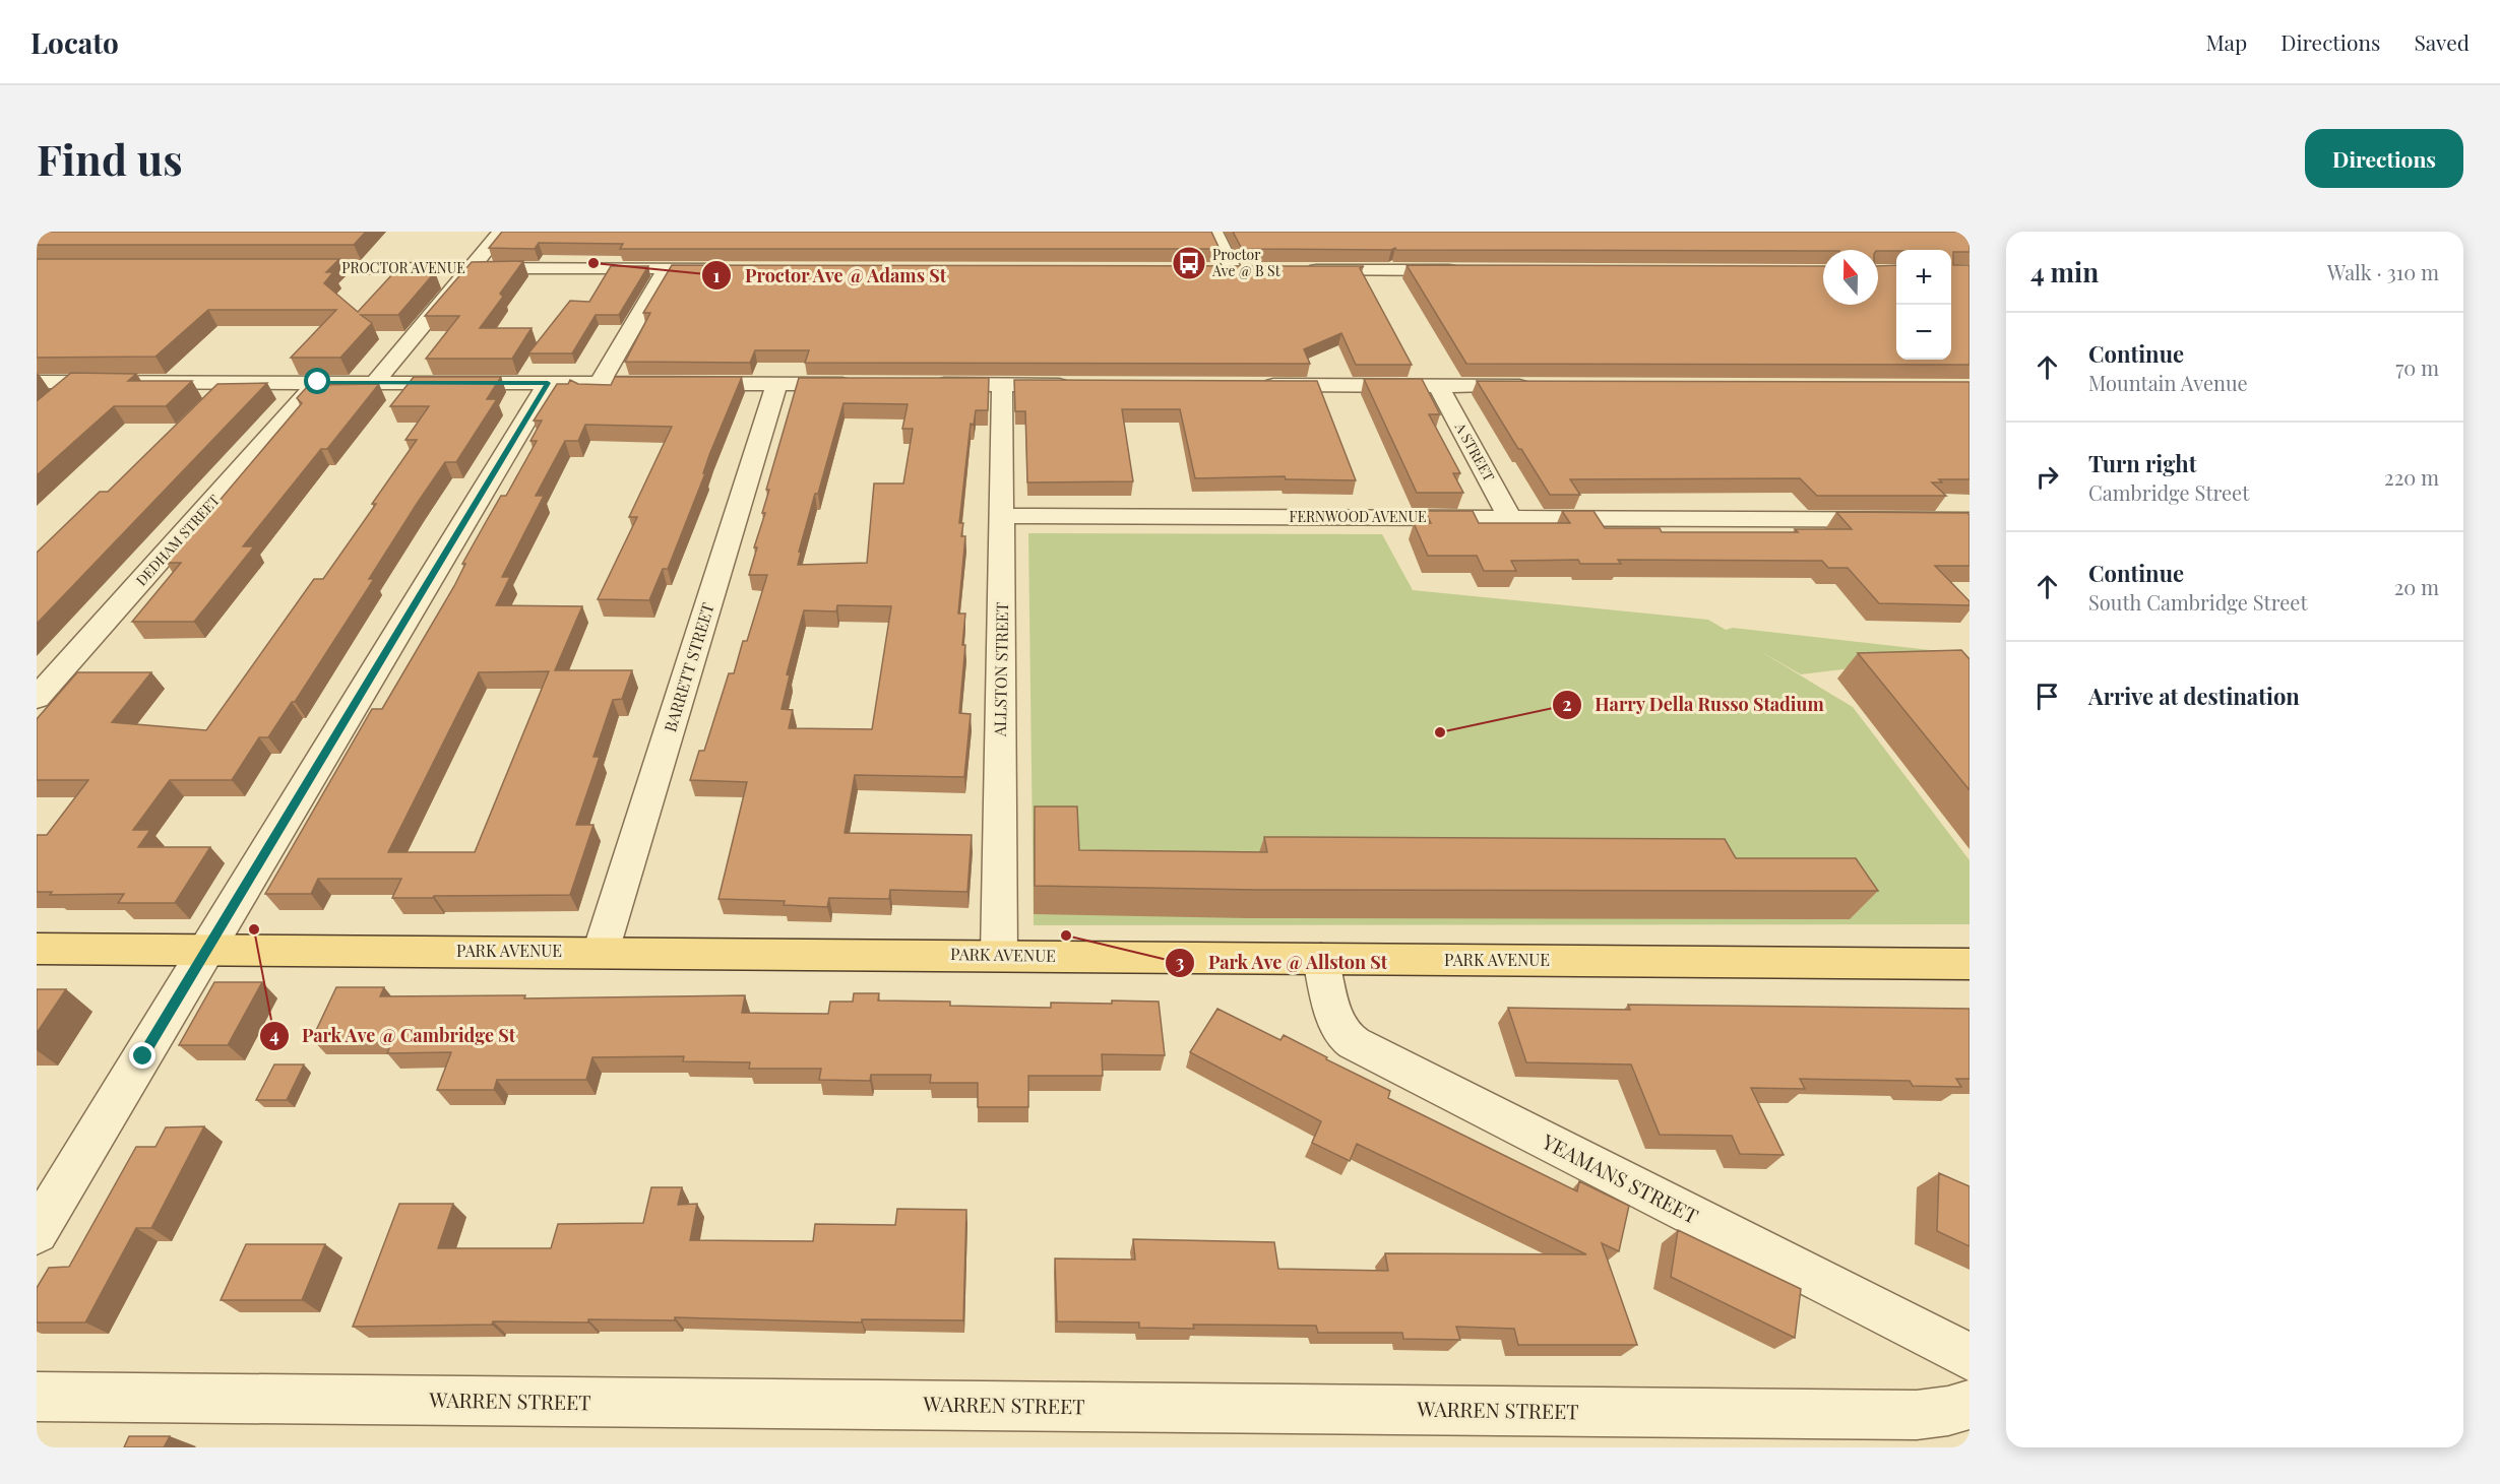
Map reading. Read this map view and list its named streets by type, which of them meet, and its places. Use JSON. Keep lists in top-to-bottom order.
{
  "streets": {
    "main road": ["PARK AVENUE"],
    "street": [
      "PROCTOR AVENUE",
      "A STREET",
      "FERNWOOD AVENUE",
      "DEDHAM STREET",
      "BARRETT STREET",
      "ALLSTON STREET",
      "YEAMANS STREET",
      "WARREN STREET"
    ]
  },
  "crossings": [
    ["A STREET", "FERNWOOD AVENUE"],
    ["FERNWOOD AVENUE", "ALLSTON STREET"],
    ["BARRETT STREET", "PARK AVENUE"],
    ["ALLSTON STREET", "PARK AVENUE"],
    ["PARK AVENUE", "YEAMANS STREET"]
  ],
  "places": {
    "other": [
      "Proctor Ave @ Adams St",
      "Harry Della Russo Stadium",
      "Park Ave @ Cambridge St",
      "Park Ave @ Allston St"
    ],
    "bus stop": ["Proctor Ave @ B St"]
  },
  "north": "top",
  "page": {
    "header": "Locato",
    "nav": ["Map", "Directions", "Saved"],
    "buttons": "Directions",
    "title": "Find us",
    "heading": ["4 min", "Walk · 310 m"],
    "map_buttons": ["+", "−"],
    "list": [
      ["Continue", "Mountain Avenue", "70 m"],
      ["Turn right", "Cambridge Street", "220 m"],
      ["Continue", "South Cambridge Street", "20 m"],
      "Arrive at destination"
    ]
  }
}
